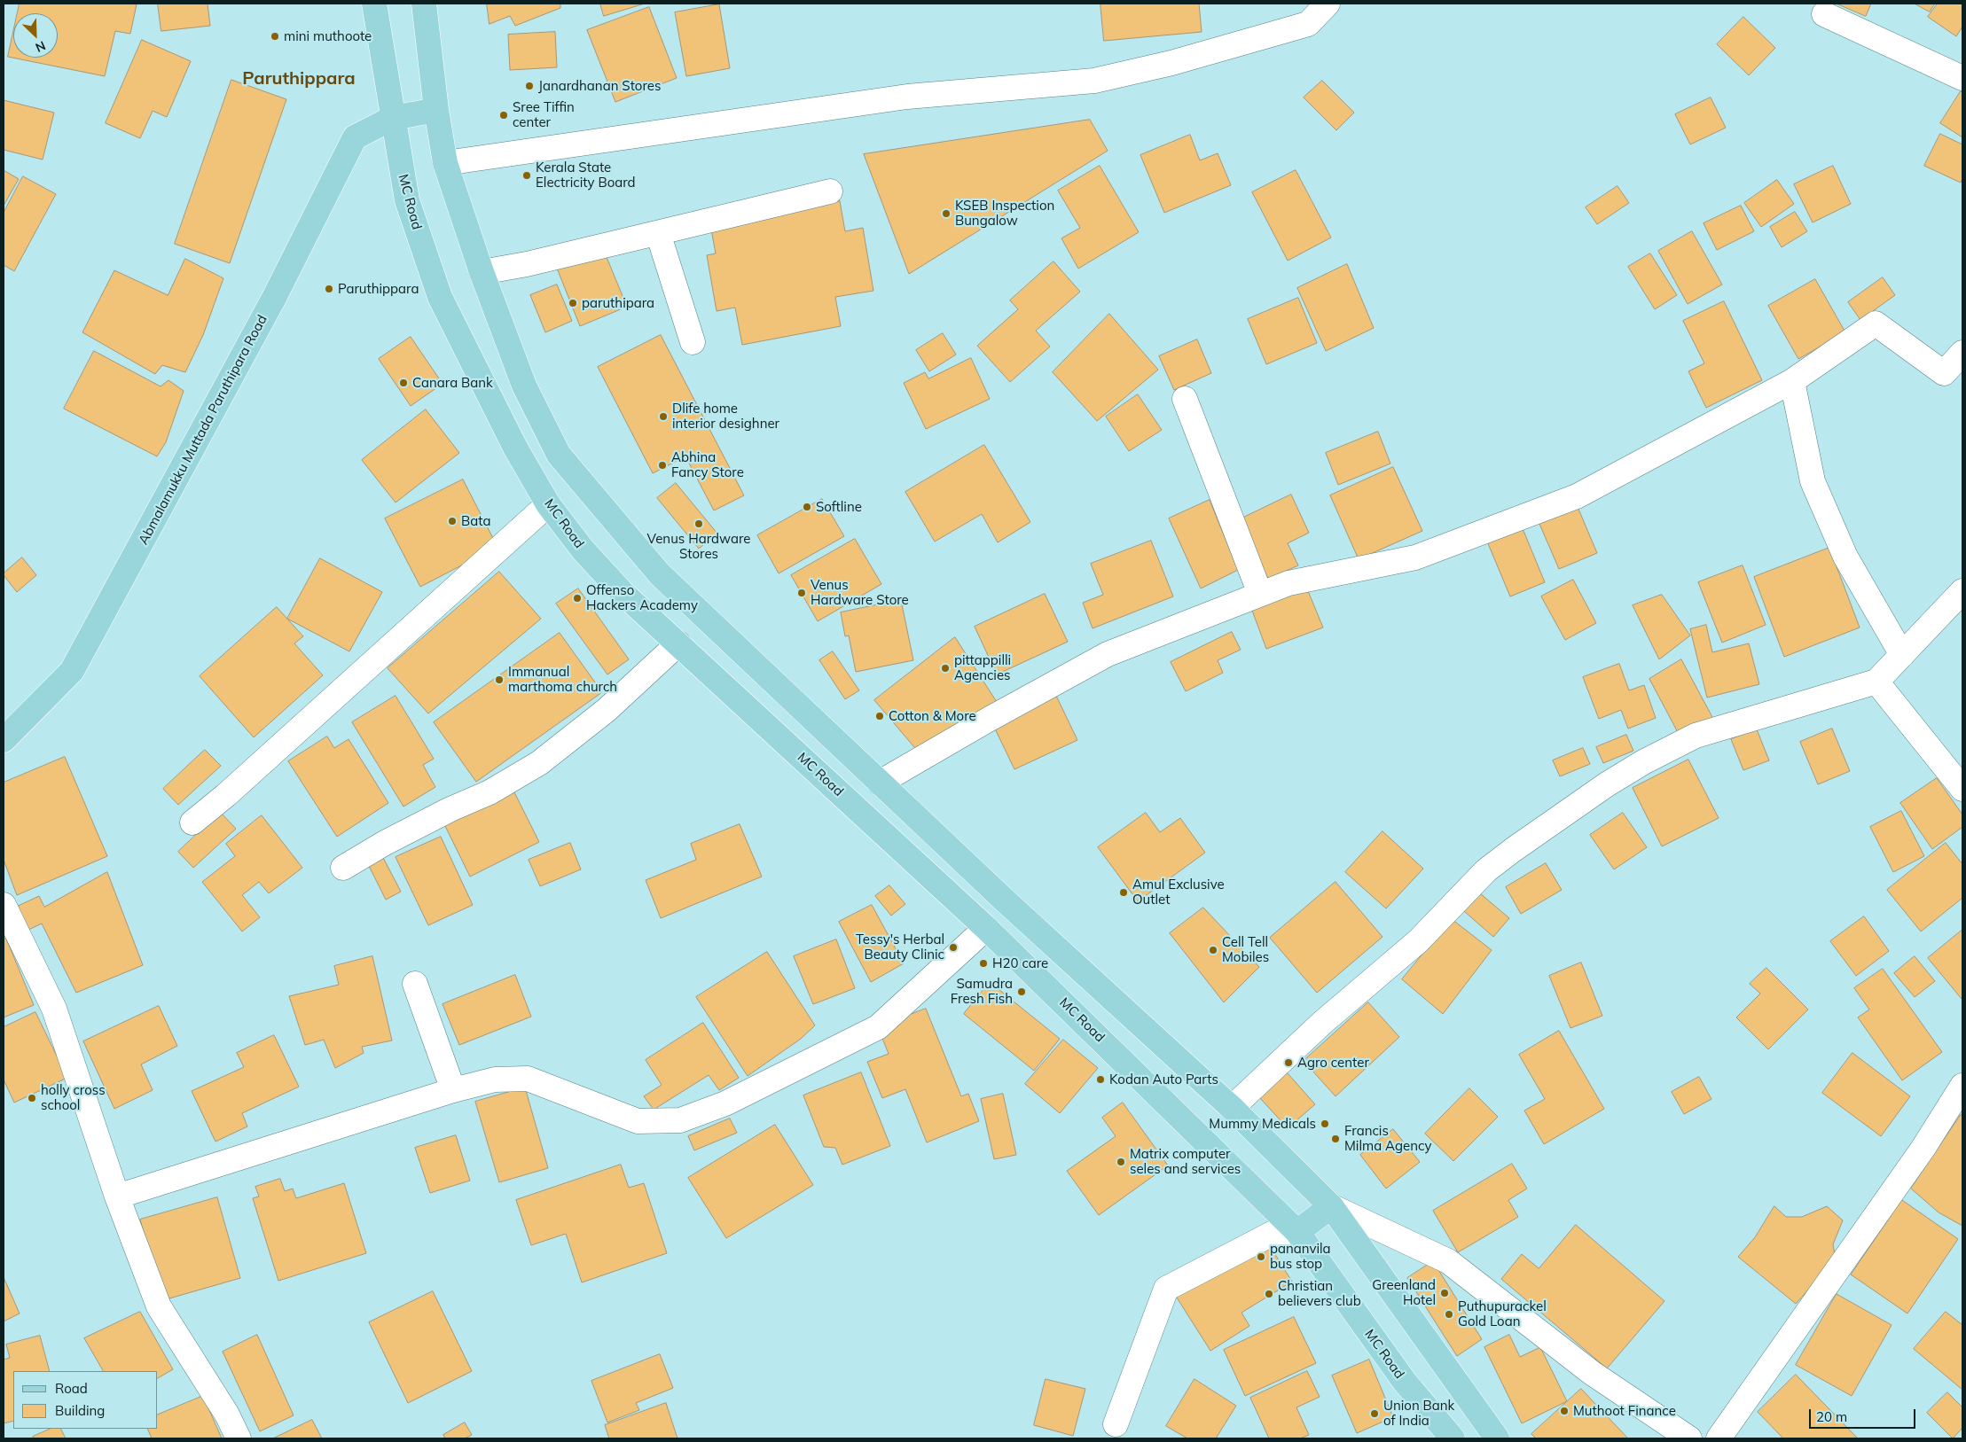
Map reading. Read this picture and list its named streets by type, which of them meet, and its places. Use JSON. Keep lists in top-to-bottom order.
{
  "streets": {
    "main road": ["MC Road", "Abmalamukku Muttada Paruthipara Road"]
  },
  "crossings": [
    ["MC Road", "Abmalamukku Muttada Paruthipara Road"]
  ],
  "districts": ["Paruthippara"],
  "places": [
    "mini muthoote",
    "Janardhanan Stores",
    "Sree Tiffin center",
    "Kerala State Electricity Board",
    "KSEB Inspection Bungalow",
    "Paruthippara",
    "paruthipara",
    "Canara Bank",
    "Dlife home interior desighner",
    "Abhina Fancy Store",
    "Softline",
    "Bata",
    "Venus Hardware Stores",
    "Venus Hardware Store",
    "Offenso Hackers Academy",
    "pittappilli Agencies",
    "Immanual marthoma church",
    "Cotton & More",
    "Amul Exclusive Outlet",
    "Tessy's Herbal Beauty Clinic",
    "Cell Tell Mobiles",
    "H20 care",
    "Samudra Fresh Fish",
    "Agro center",
    "Kodan Auto Parts",
    "holly cross school",
    "Mummy Medicals",
    "Francis Milma Agency",
    "Matrix computer seles and services",
    "pananvila bus stop",
    "Greenland Hotel",
    "Christian believers club",
    "Puthupurackel Gold Loan",
    "Muthoot Finance",
    "Union Bank of India"
  ],
  "legend": ["Road", "Building"],
  "scale_bar": "20 m",
  "north": "bottom right"
}
